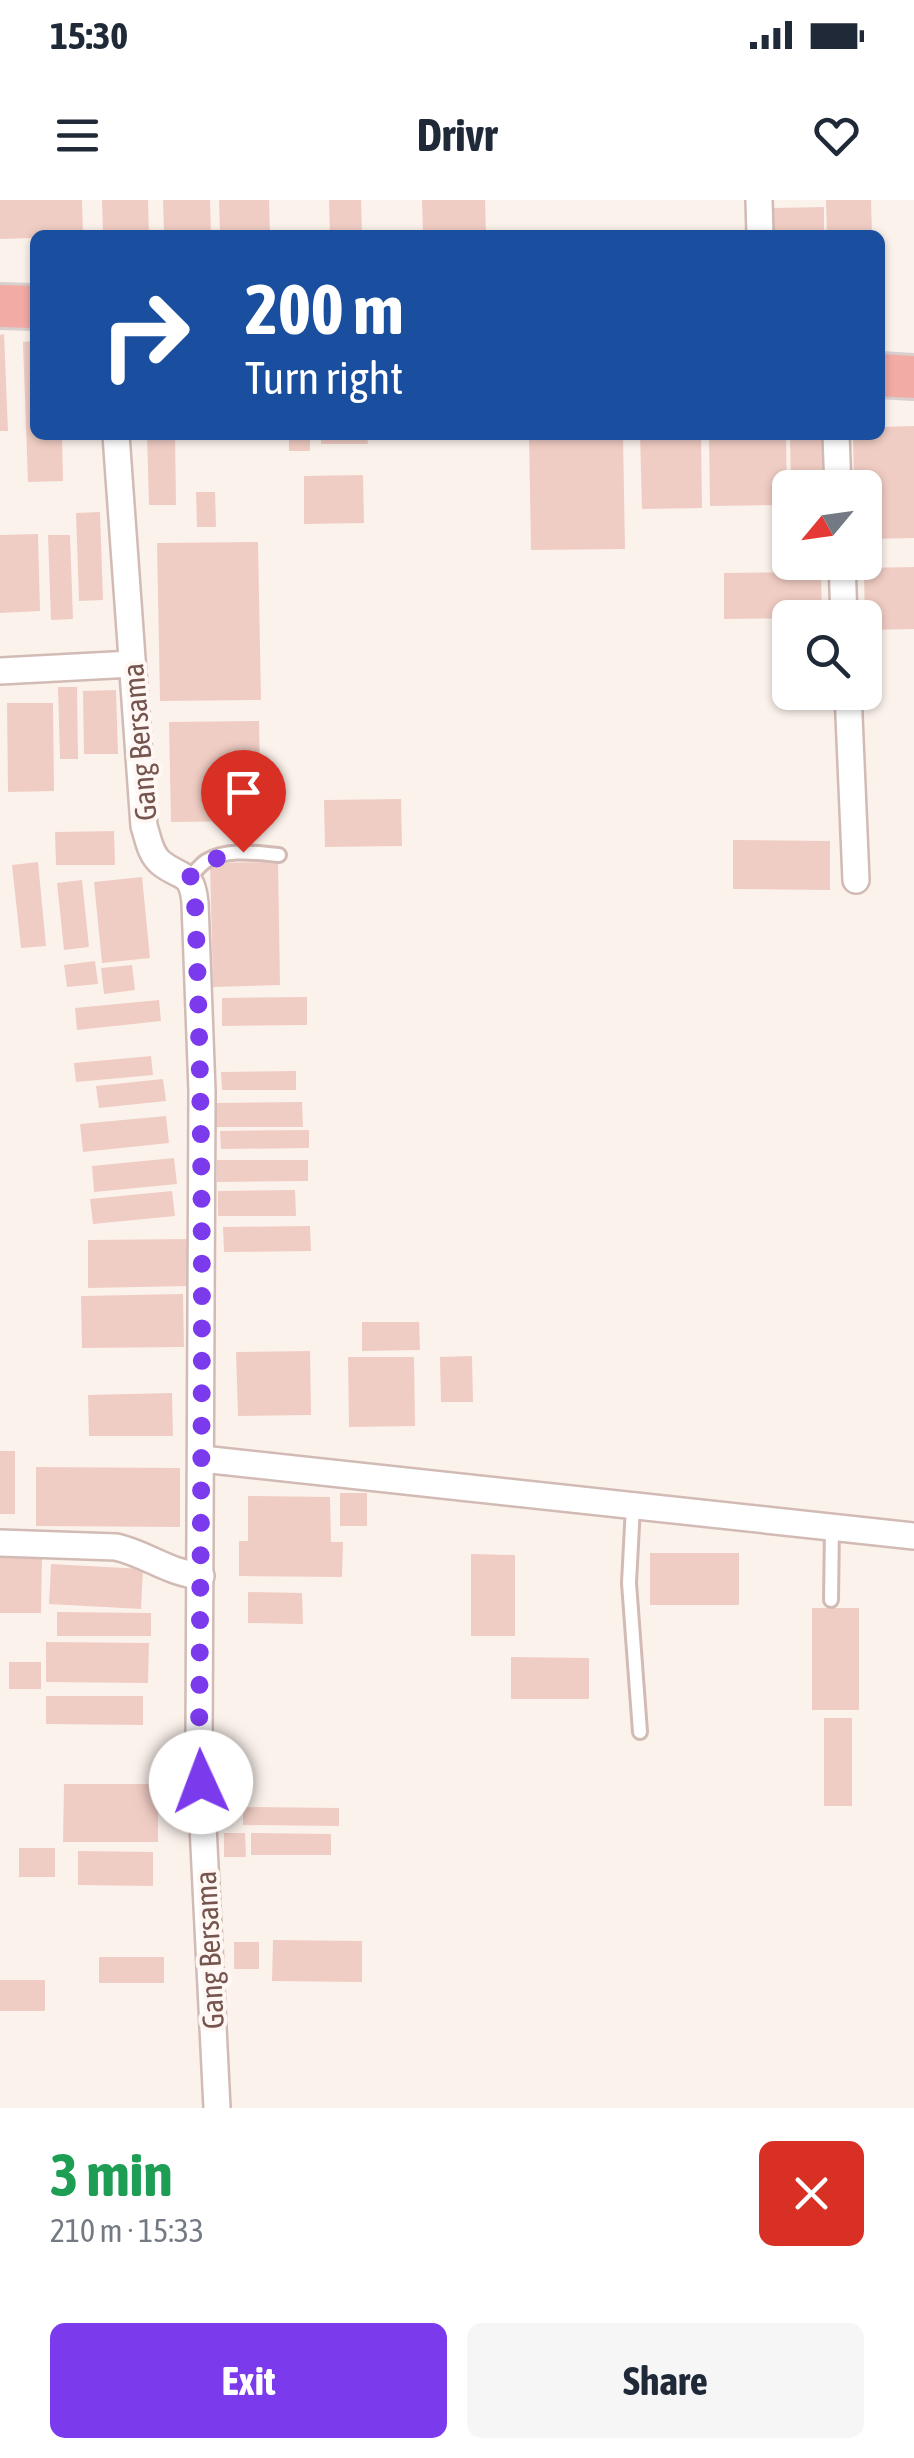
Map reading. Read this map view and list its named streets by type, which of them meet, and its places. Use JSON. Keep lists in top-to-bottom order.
{
  "streets": {
    "street": ["Gang Bersama"]
  },
  "north": "bottom left",
  "page": {
    "status": "15:30",
    "header": "Drivr",
    "turn": ["200 m", "Turn right"],
    "heading": ["3 min", "210 m · 15:33"],
    "buttons": ["Exit", "Share"]
  }
}
